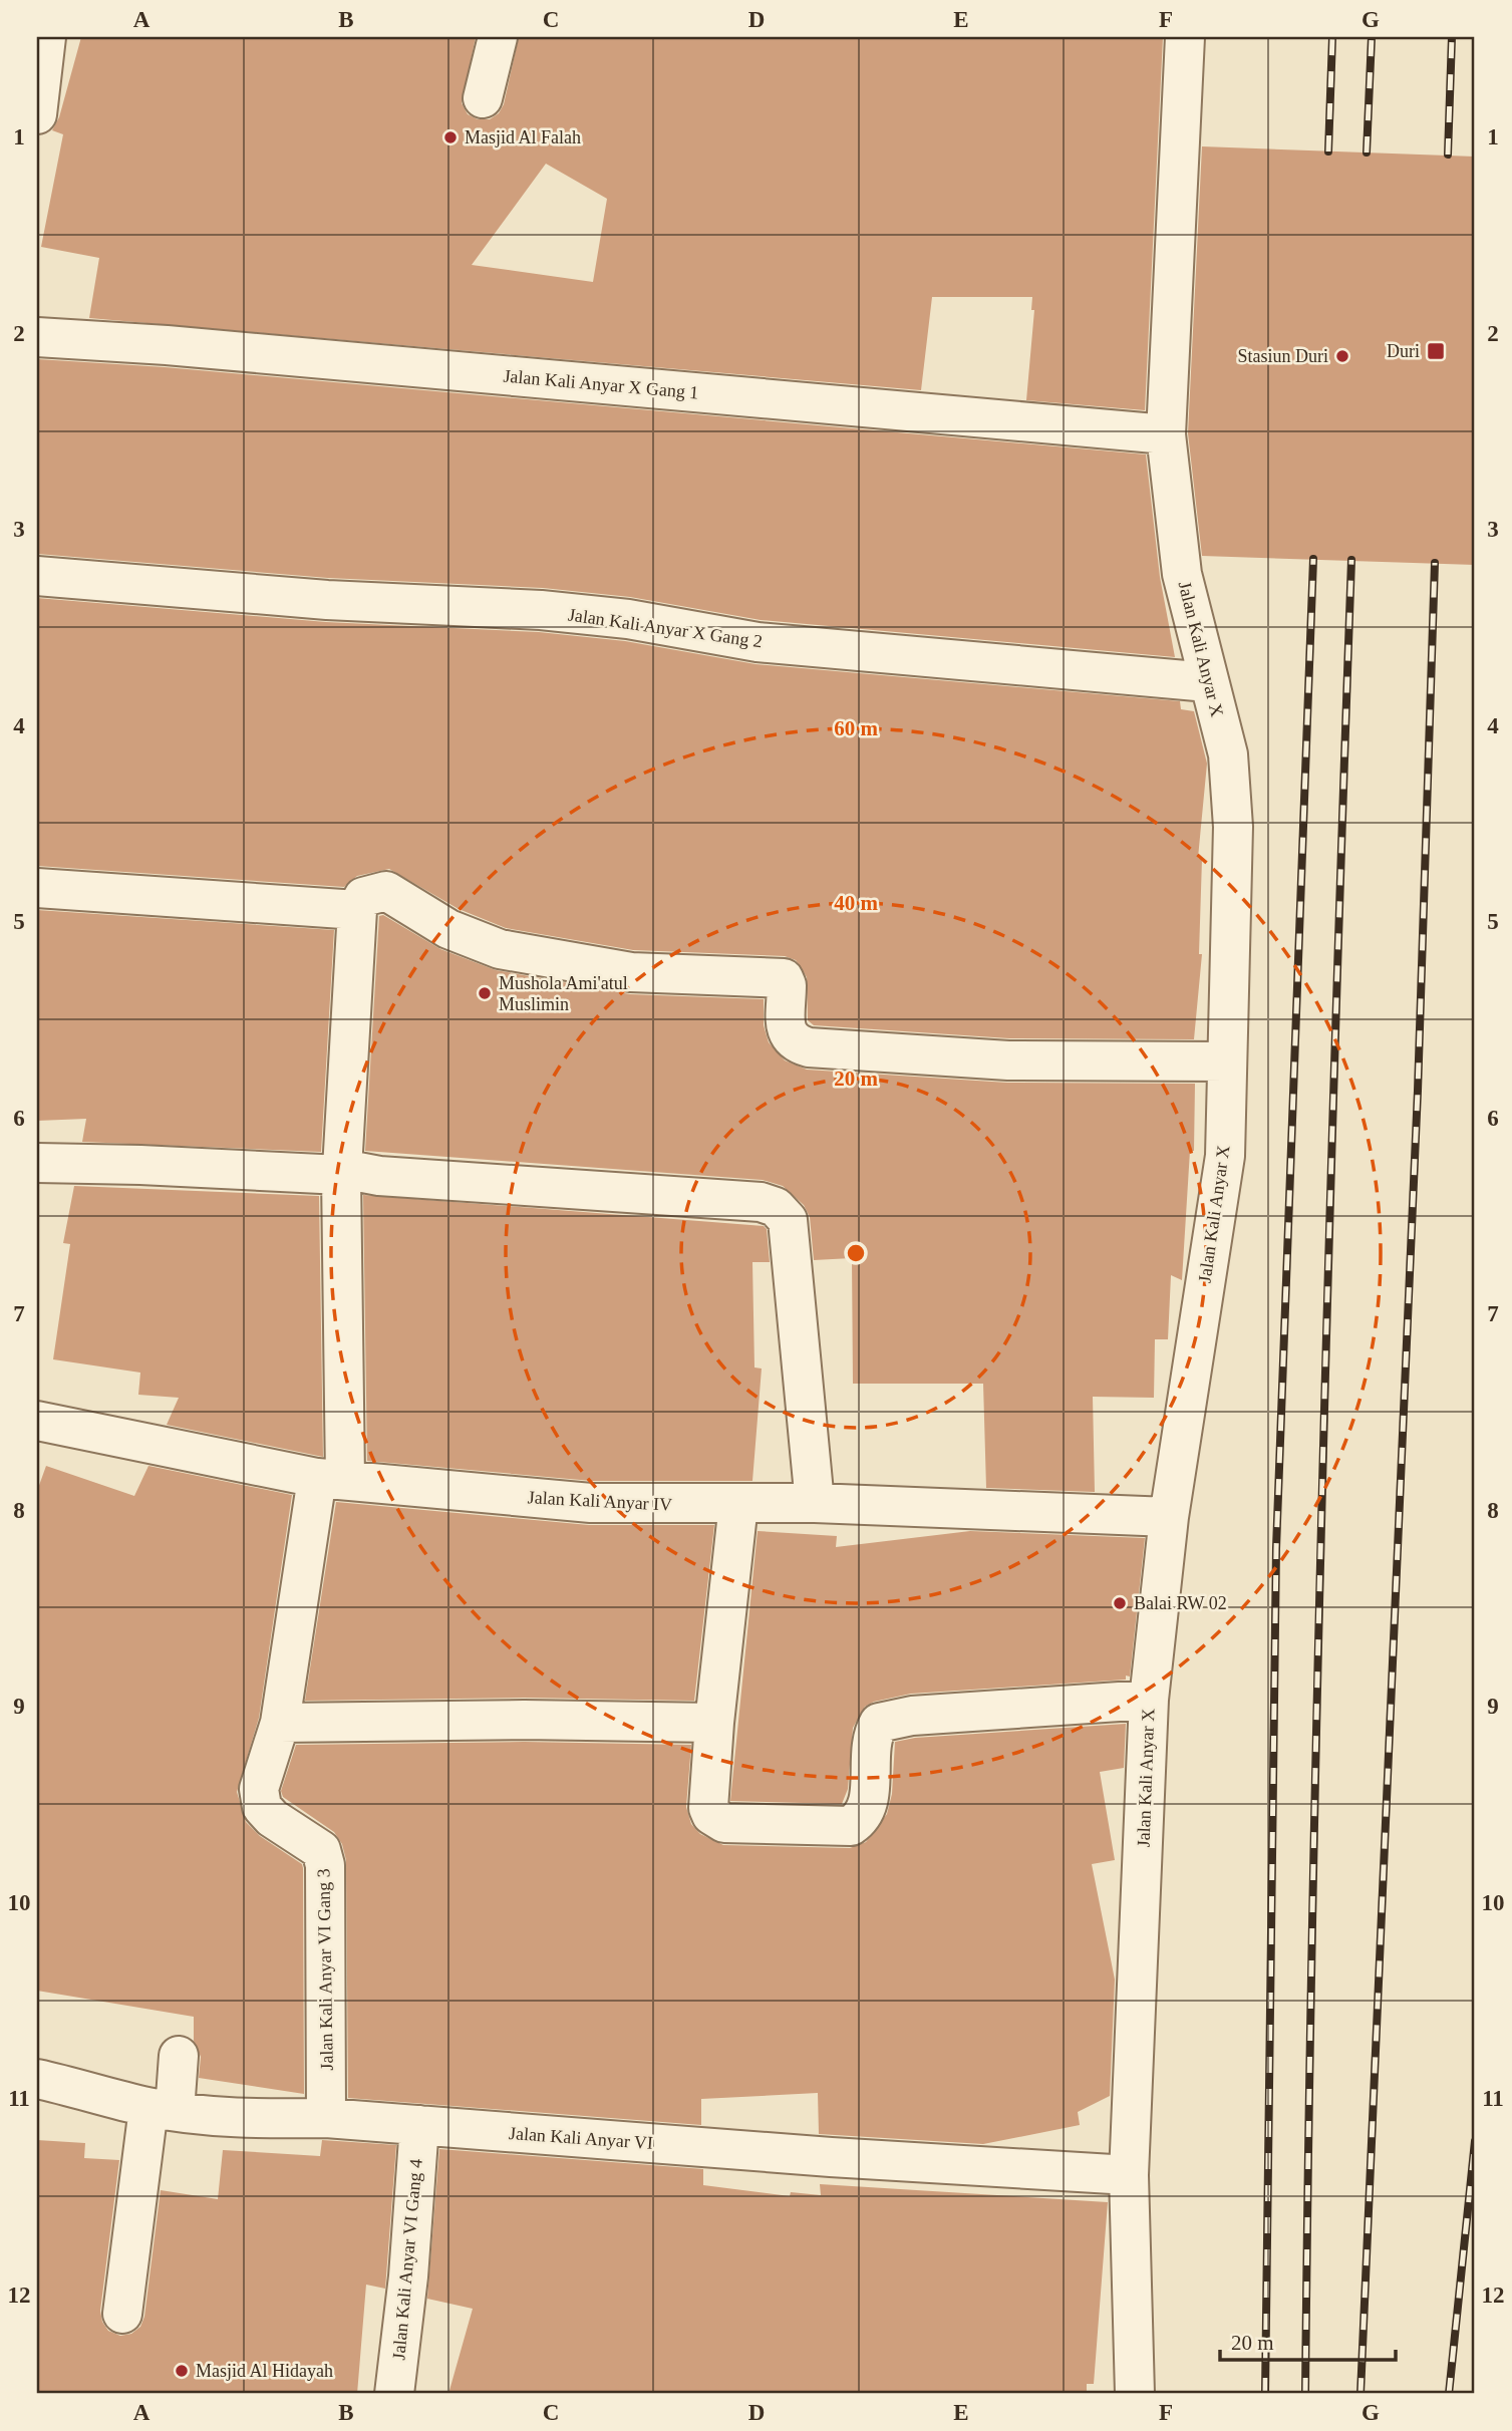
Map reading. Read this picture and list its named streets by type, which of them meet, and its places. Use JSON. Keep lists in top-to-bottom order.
{
  "streets": {
    "street": [
      "Jalan Kali Anyar X Gang 1",
      "Jalan Kali Anyar X Gang 2",
      "Jalan Kali Anyar X",
      "Jalan Kali Anyar IV",
      "Jalan Kali Anyar VI Gang 3",
      "Jalan Kali Anyar VI",
      "Jalan Kali Anyar VI Gang 4"
    ]
  },
  "crossings": [
    ["Jalan Kali Anyar X Gang 1", "Jalan Kali Anyar X"],
    ["Jalan Kali Anyar X Gang 2", "Jalan Kali Anyar X"],
    ["Jalan Kali Anyar X", "Jalan Kali Anyar IV"],
    ["Jalan Kali Anyar X", "Jalan Kali Anyar VI"],
    ["Jalan Kali Anyar IV", "Jalan Kali Anyar VI Gang 3"],
    ["Jalan Kali Anyar VI Gang 3", "Jalan Kali Anyar VI"],
    ["Jalan Kali Anyar VI", "Jalan Kali Anyar VI Gang 4"]
  ],
  "places": {
    "other": [
      "Masjid Al Falah",
      "Stasiun Duri",
      "Mushola Ami'atul Muslimin",
      "Balai RW 02",
      "Masjid Al Hidayah"
    ],
    "transit": ["Duri"]
  },
  "scale_bar": "20 m",
  "grid": {
    "columns": [
      "A",
      "B",
      "C",
      "D",
      "E",
      "F",
      "G"
    ],
    "rows": [
      "1",
      "2",
      "3",
      "4",
      "5",
      "6",
      "7",
      "8",
      "9",
      "10",
      "11",
      "12"
    ]
  },
  "rings": ["60 m", "40 m", "20 m"]
}
